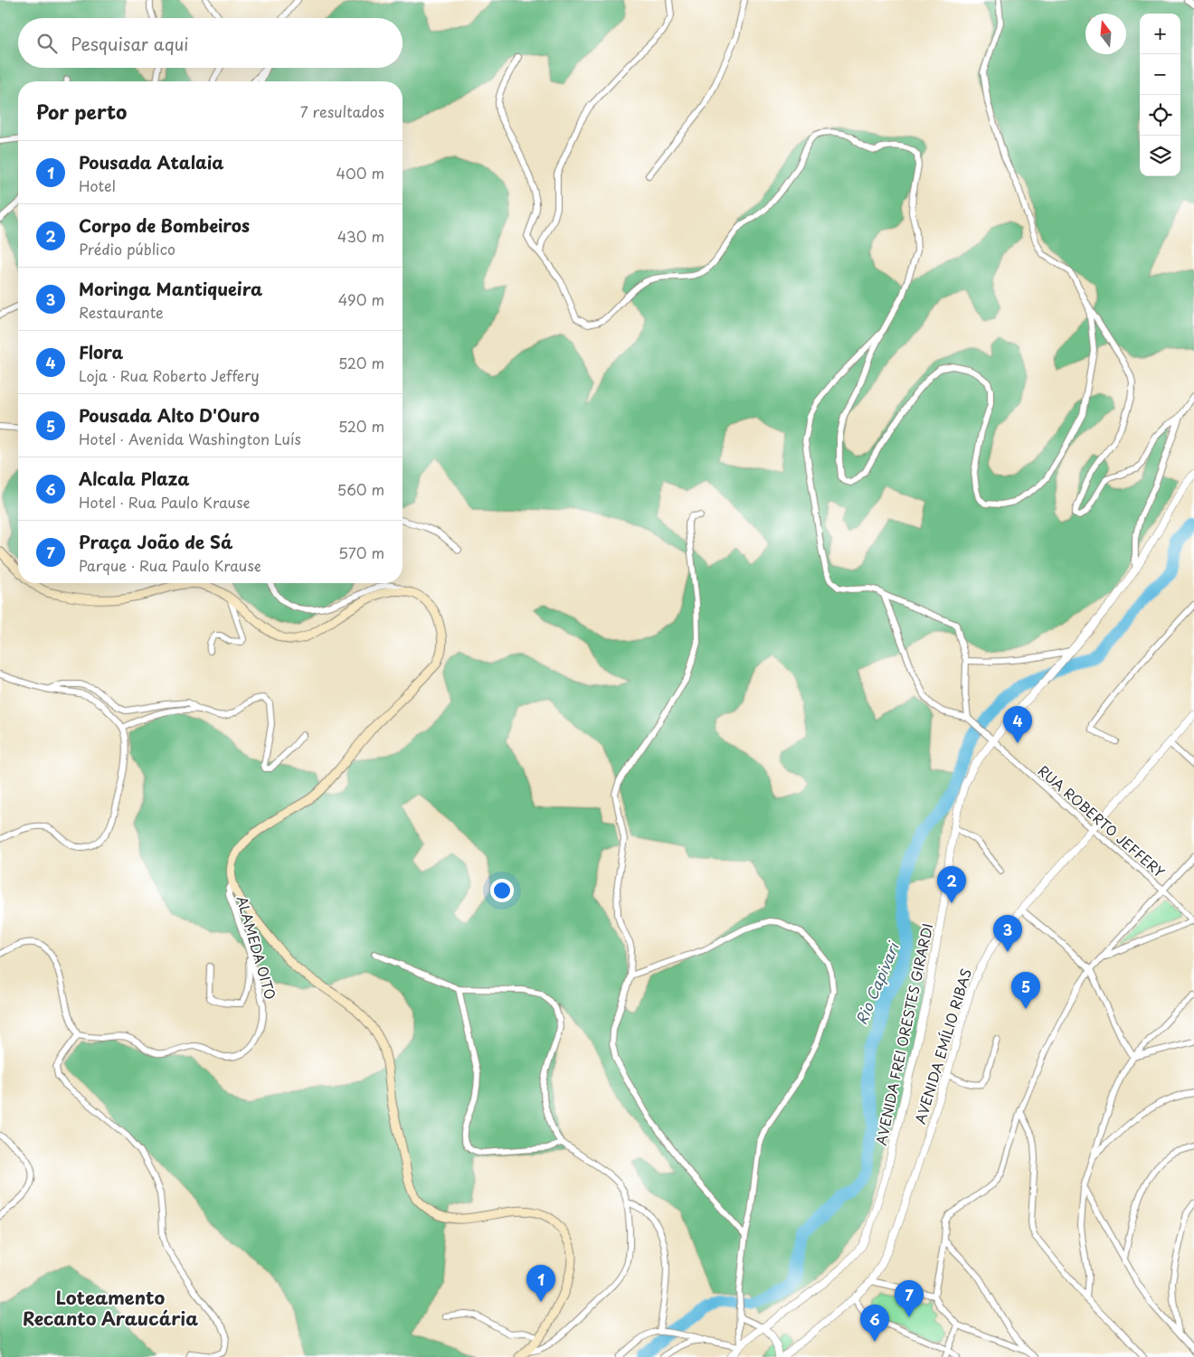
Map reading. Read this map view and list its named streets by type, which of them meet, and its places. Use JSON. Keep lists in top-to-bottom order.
{
  "streets": {
    "street": [
      "RUA ROBERTO JEFFERY",
      "ALAMEDA OITO",
      "AVENIDA FREI ORESTES GIRARDI",
      "AVENIDA EMÍLIO RIBAS"
    ]
  },
  "crossings": [
    ["RUA ROBERTO JEFFERY", "AVENIDA FREI ORESTES GIRARDI"],
    ["RUA ROBERTO JEFFERY", "AVENIDA EMÍLIO RIBAS"]
  ],
  "districts": ["Loteamento Recanto Araucária"],
  "water": ["Rio Capivari"],
  "north": "top",
  "page": {
    "map_buttons": ["+", "−"],
    "search": "Pesquisar aqui",
    "heading": ["Por perto", "7 resultados"],
    "list": [
      {
        "mark": "1",
        "name": "Pousada Atalaia",
        "note": "Hotel",
        "value": "400 m"
      },
      {
        "mark": "2",
        "name": "Corpo de Bombeiros",
        "note": "Prédio público",
        "value": "430 m"
      },
      {
        "mark": "3",
        "name": "Moringa Mantiqueira",
        "note": "Restaurante",
        "value": "490 m"
      },
      {
        "mark": "4",
        "name": "Flora",
        "note": "Loja · Rua Roberto Jeffery",
        "value": "520 m"
      },
      {
        "mark": "5",
        "name": "Pousada Alto D'Ouro",
        "note": "Hotel · Avenida Washington Luís",
        "value": "520 m"
      },
      {
        "mark": "6",
        "name": "Alcala Plaza",
        "note": "Hotel · Rua Paulo Krause",
        "value": "560 m"
      },
      {
        "mark": "7",
        "name": "Praça João de Sá",
        "note": "Parque · Rua Paulo Krause",
        "value": "570 m"
      }
    ],
    "pins": [
      "4",
      "2",
      "3",
      "5",
      "1",
      "7",
      "6"
    ]
  }
}
